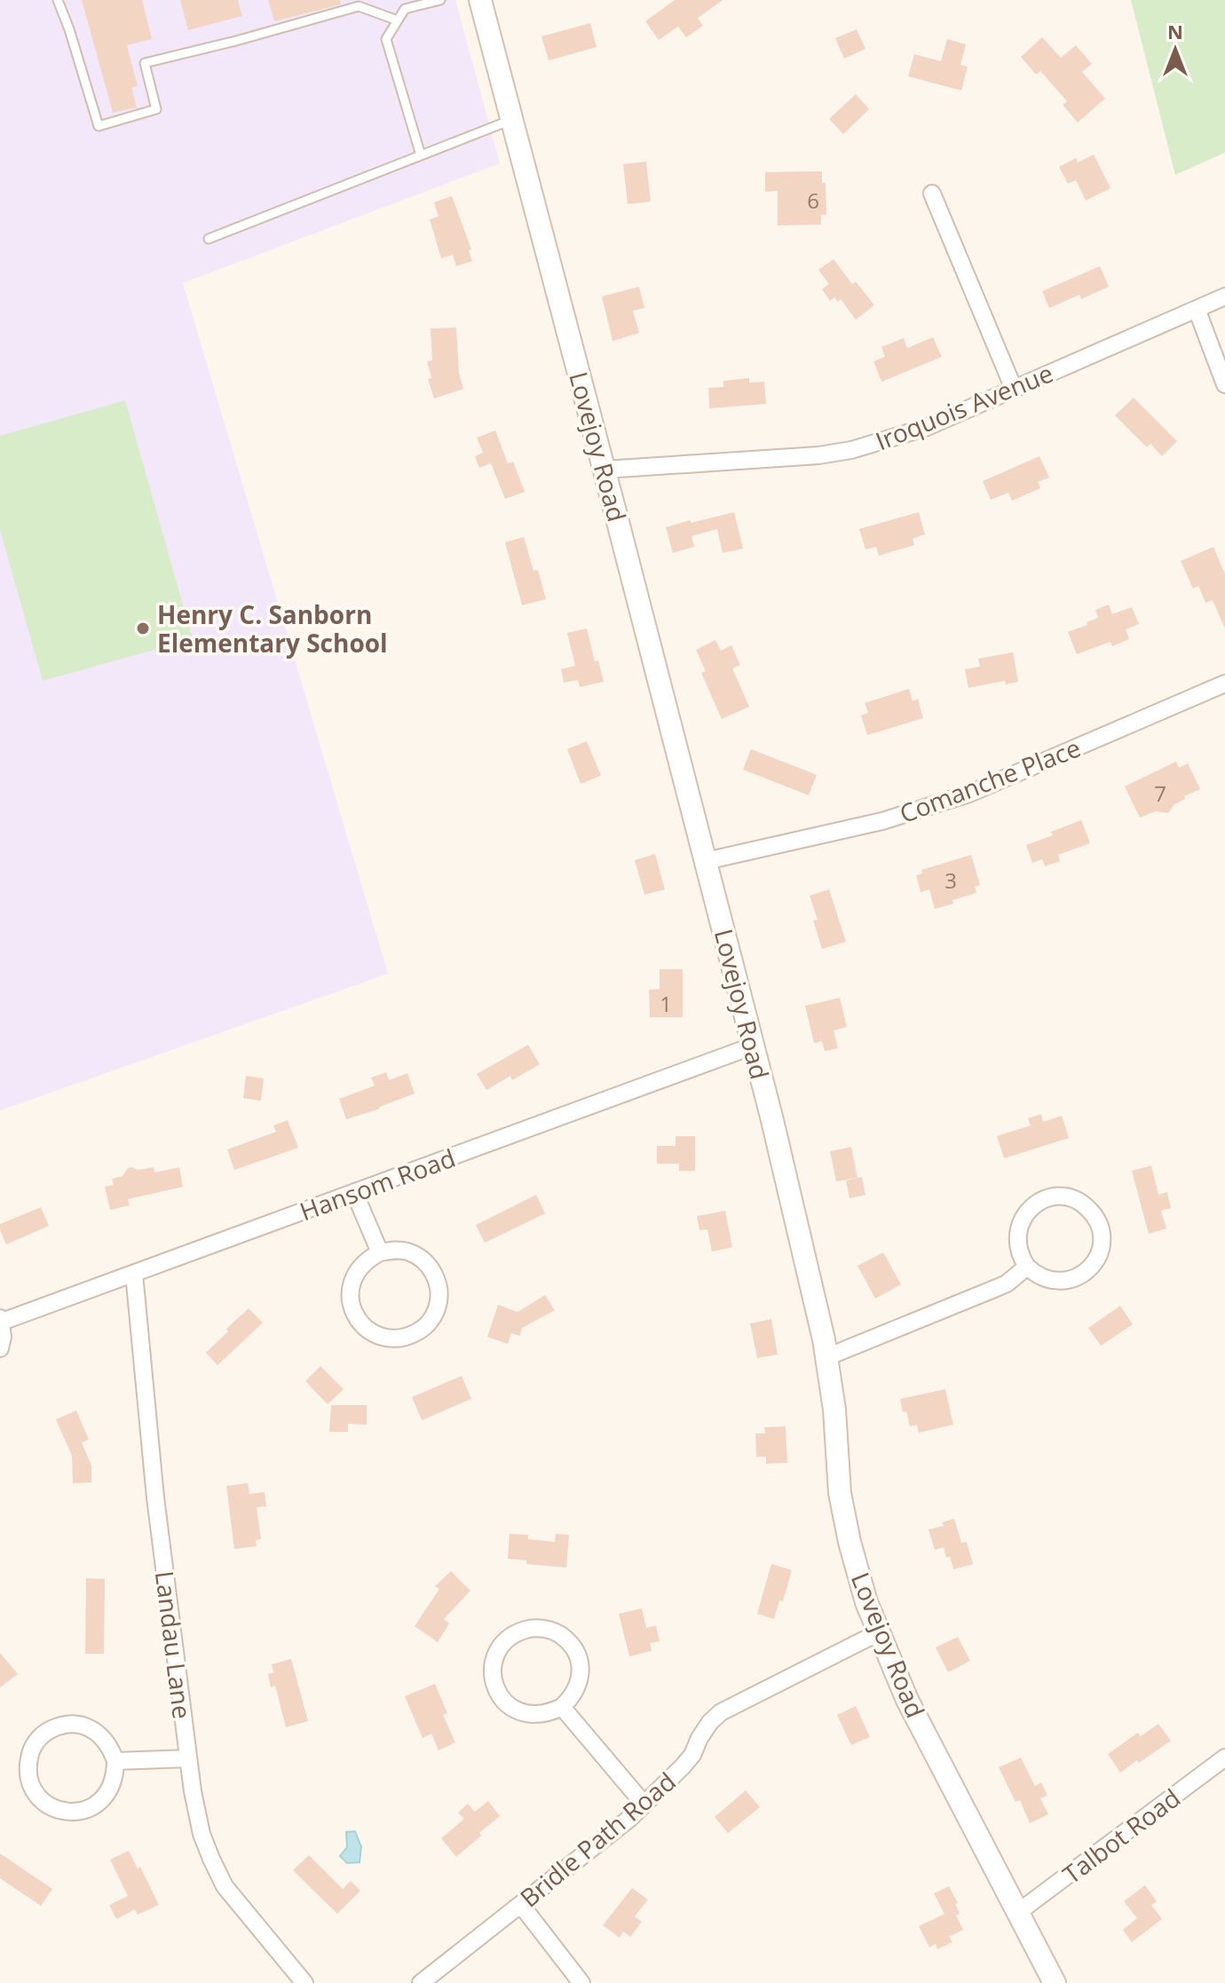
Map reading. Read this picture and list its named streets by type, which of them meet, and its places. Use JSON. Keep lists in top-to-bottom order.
{
  "streets": {
    "main road": ["Lovejoy Road"],
    "street": [
      "Iroquois Avenue",
      "Comanche Place",
      "Hansom Road",
      "Landau Lane",
      "Talbot Road",
      "Bridle Path Road"
    ]
  },
  "crossings": [
    ["Iroquois Avenue", "Lovejoy Road"],
    ["Lovejoy Road", "Comanche Place"],
    ["Lovejoy Road", "Hansom Road"],
    ["Lovejoy Road", "Talbot Road"],
    ["Lovejoy Road", "Bridle Path Road"],
    ["Hansom Road", "Landau Lane"]
  ],
  "places": ["Henry C. Sanborn Elementary School"],
  "house_numbers": [
    "6",
    "7",
    "3",
    "1"
  ],
  "north": "top"
}
